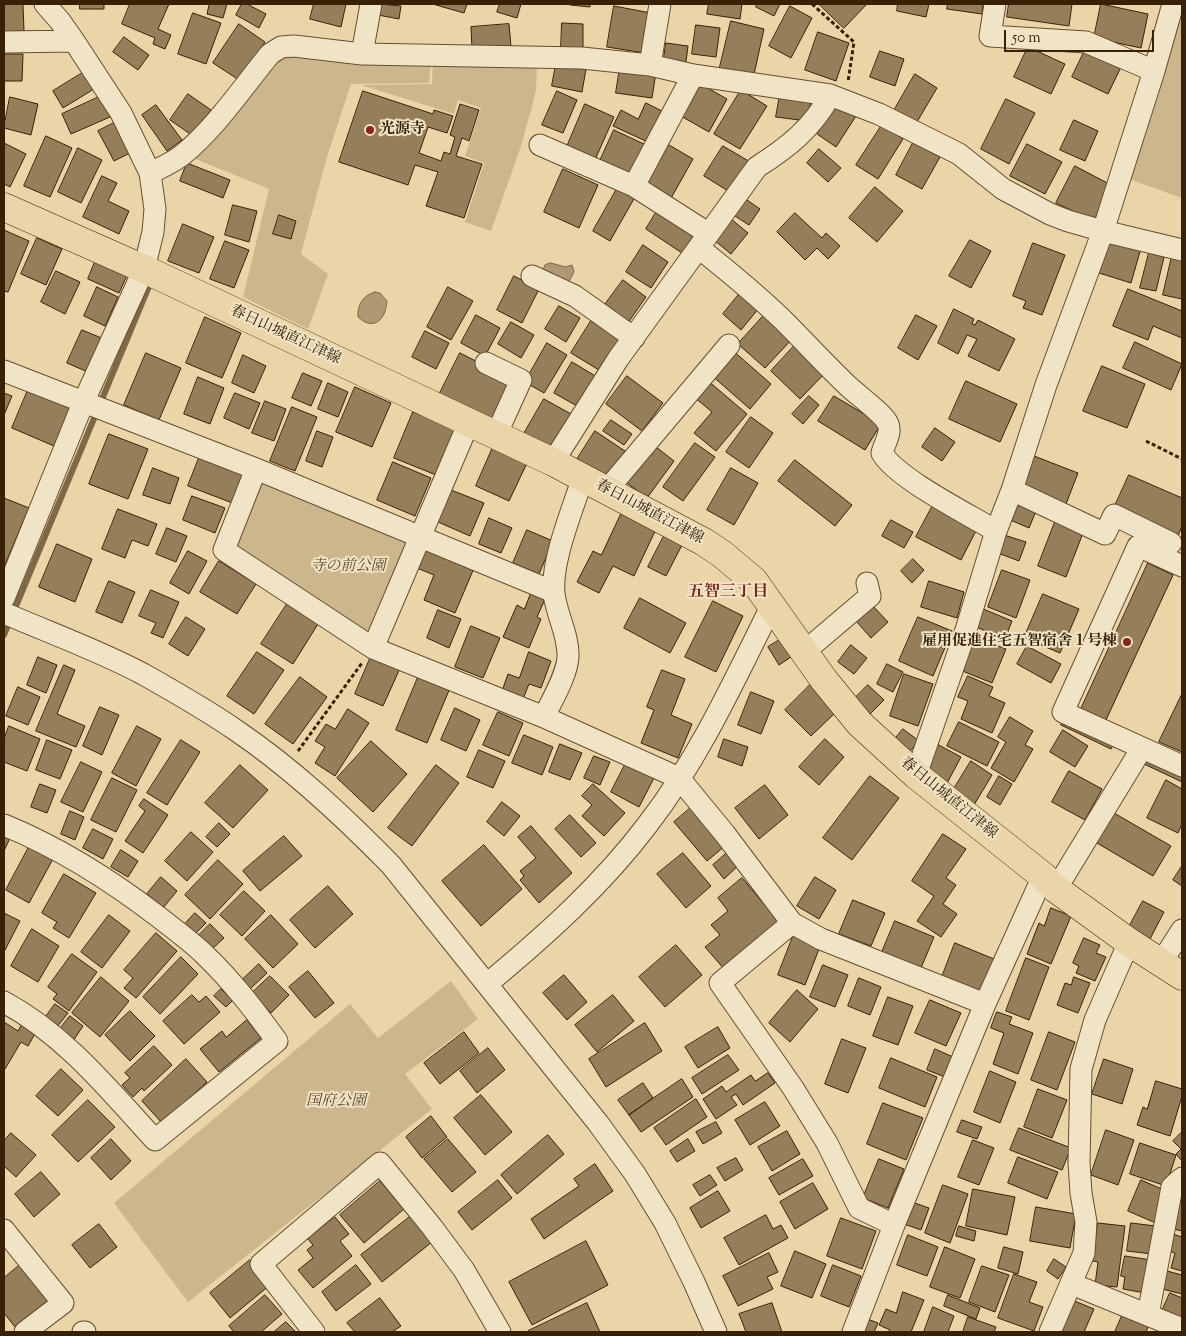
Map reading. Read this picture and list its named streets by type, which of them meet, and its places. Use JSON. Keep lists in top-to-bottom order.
{
  "streets": {
    "main road": ["春日山城直江津線"]
  },
  "districts": ["五智三丁目"],
  "parks": ["寺の前公園", "国府公園"],
  "places": ["光源寺", "雇用促進住宅五智宿舎１号棟"],
  "scale_bar": "50 m"
}
